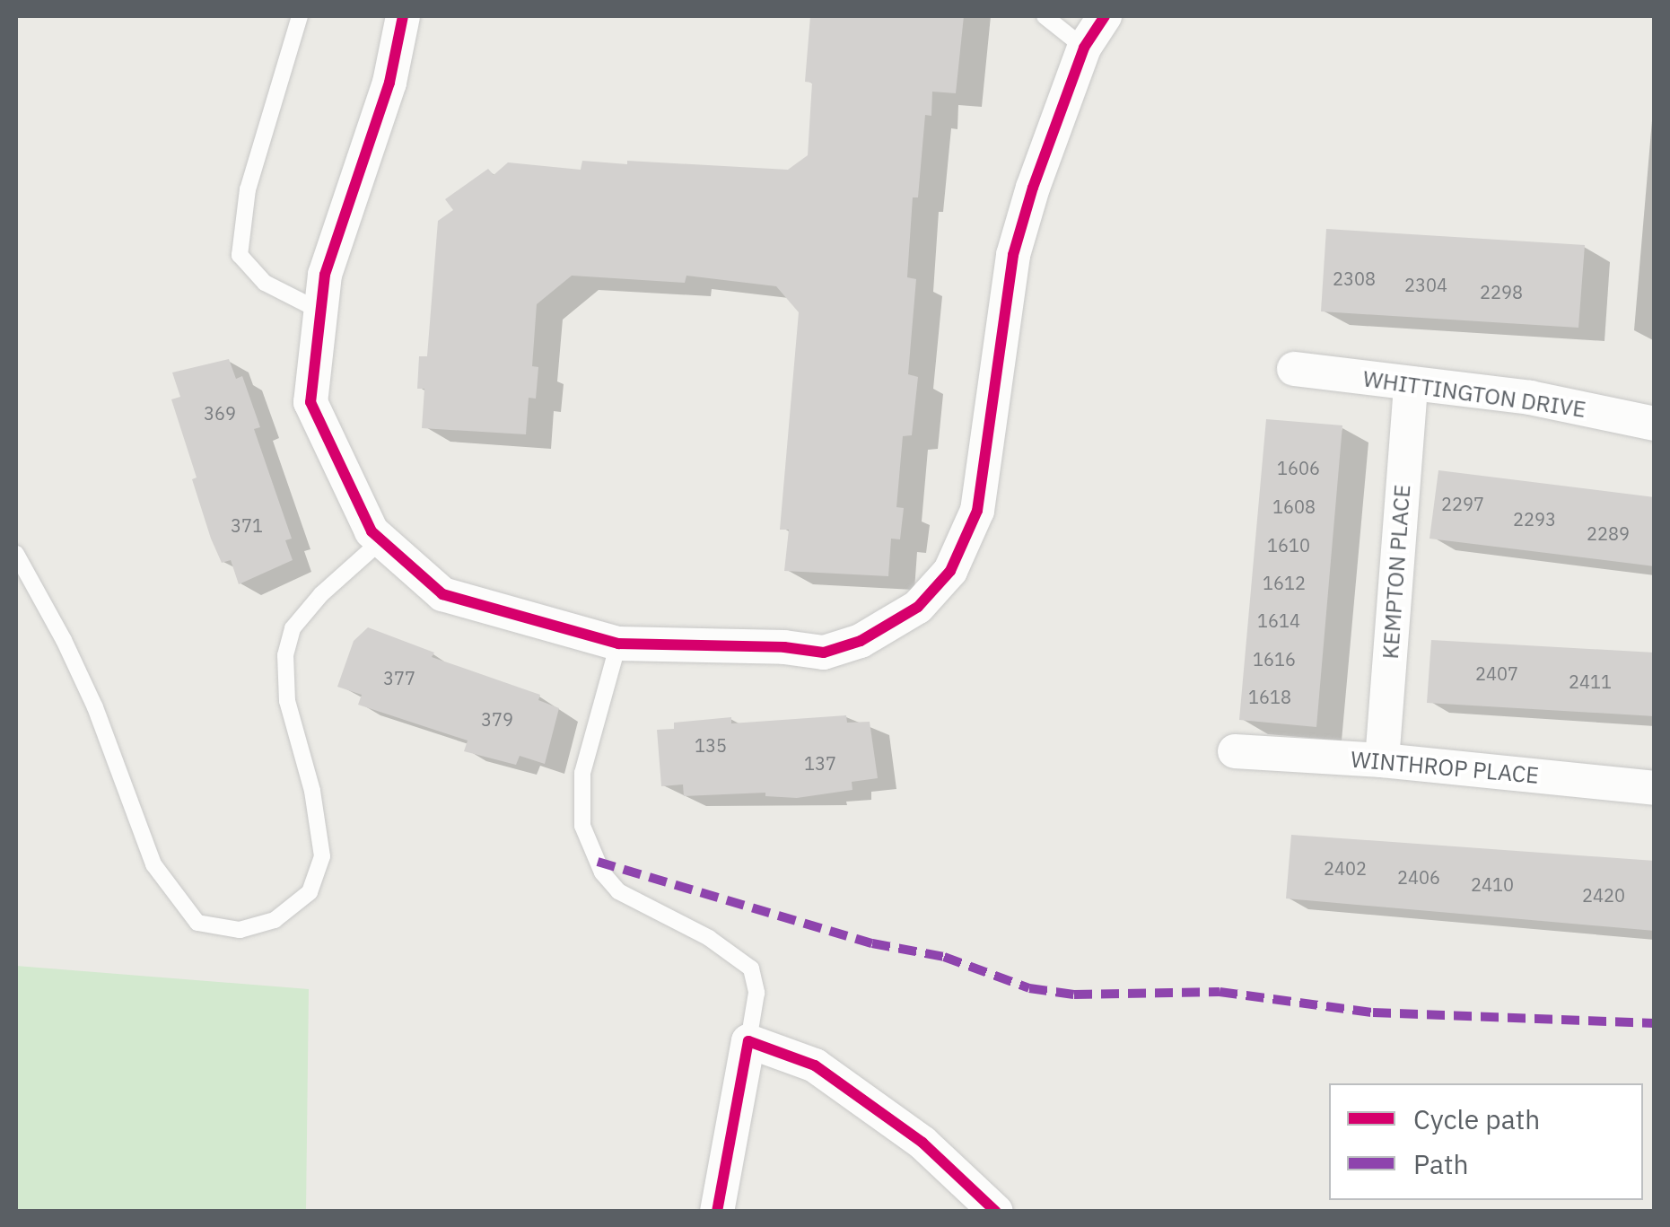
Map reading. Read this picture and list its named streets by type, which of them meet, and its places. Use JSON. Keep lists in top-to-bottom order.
{
  "streets": {
    "street": ["WHITTINGTON DRIVE", "KEMPTON PLACE", "WINTHROP PLACE"]
  },
  "crossings": [
    ["WHITTINGTON DRIVE", "KEMPTON PLACE"],
    ["KEMPTON PLACE", "WINTHROP PLACE"]
  ],
  "house_numbers": [
    "2308",
    "2304",
    "2298",
    "369",
    "1606",
    "2297",
    "1608",
    "2293",
    "371",
    "2289",
    "1610",
    "1612",
    "1614",
    "1616",
    "2407",
    "377",
    "2411",
    "1618",
    "379",
    "135",
    "137",
    "2402",
    "2406",
    "2410",
    "2420"
  ],
  "legend": ["Cycle path", "Path"]
}
